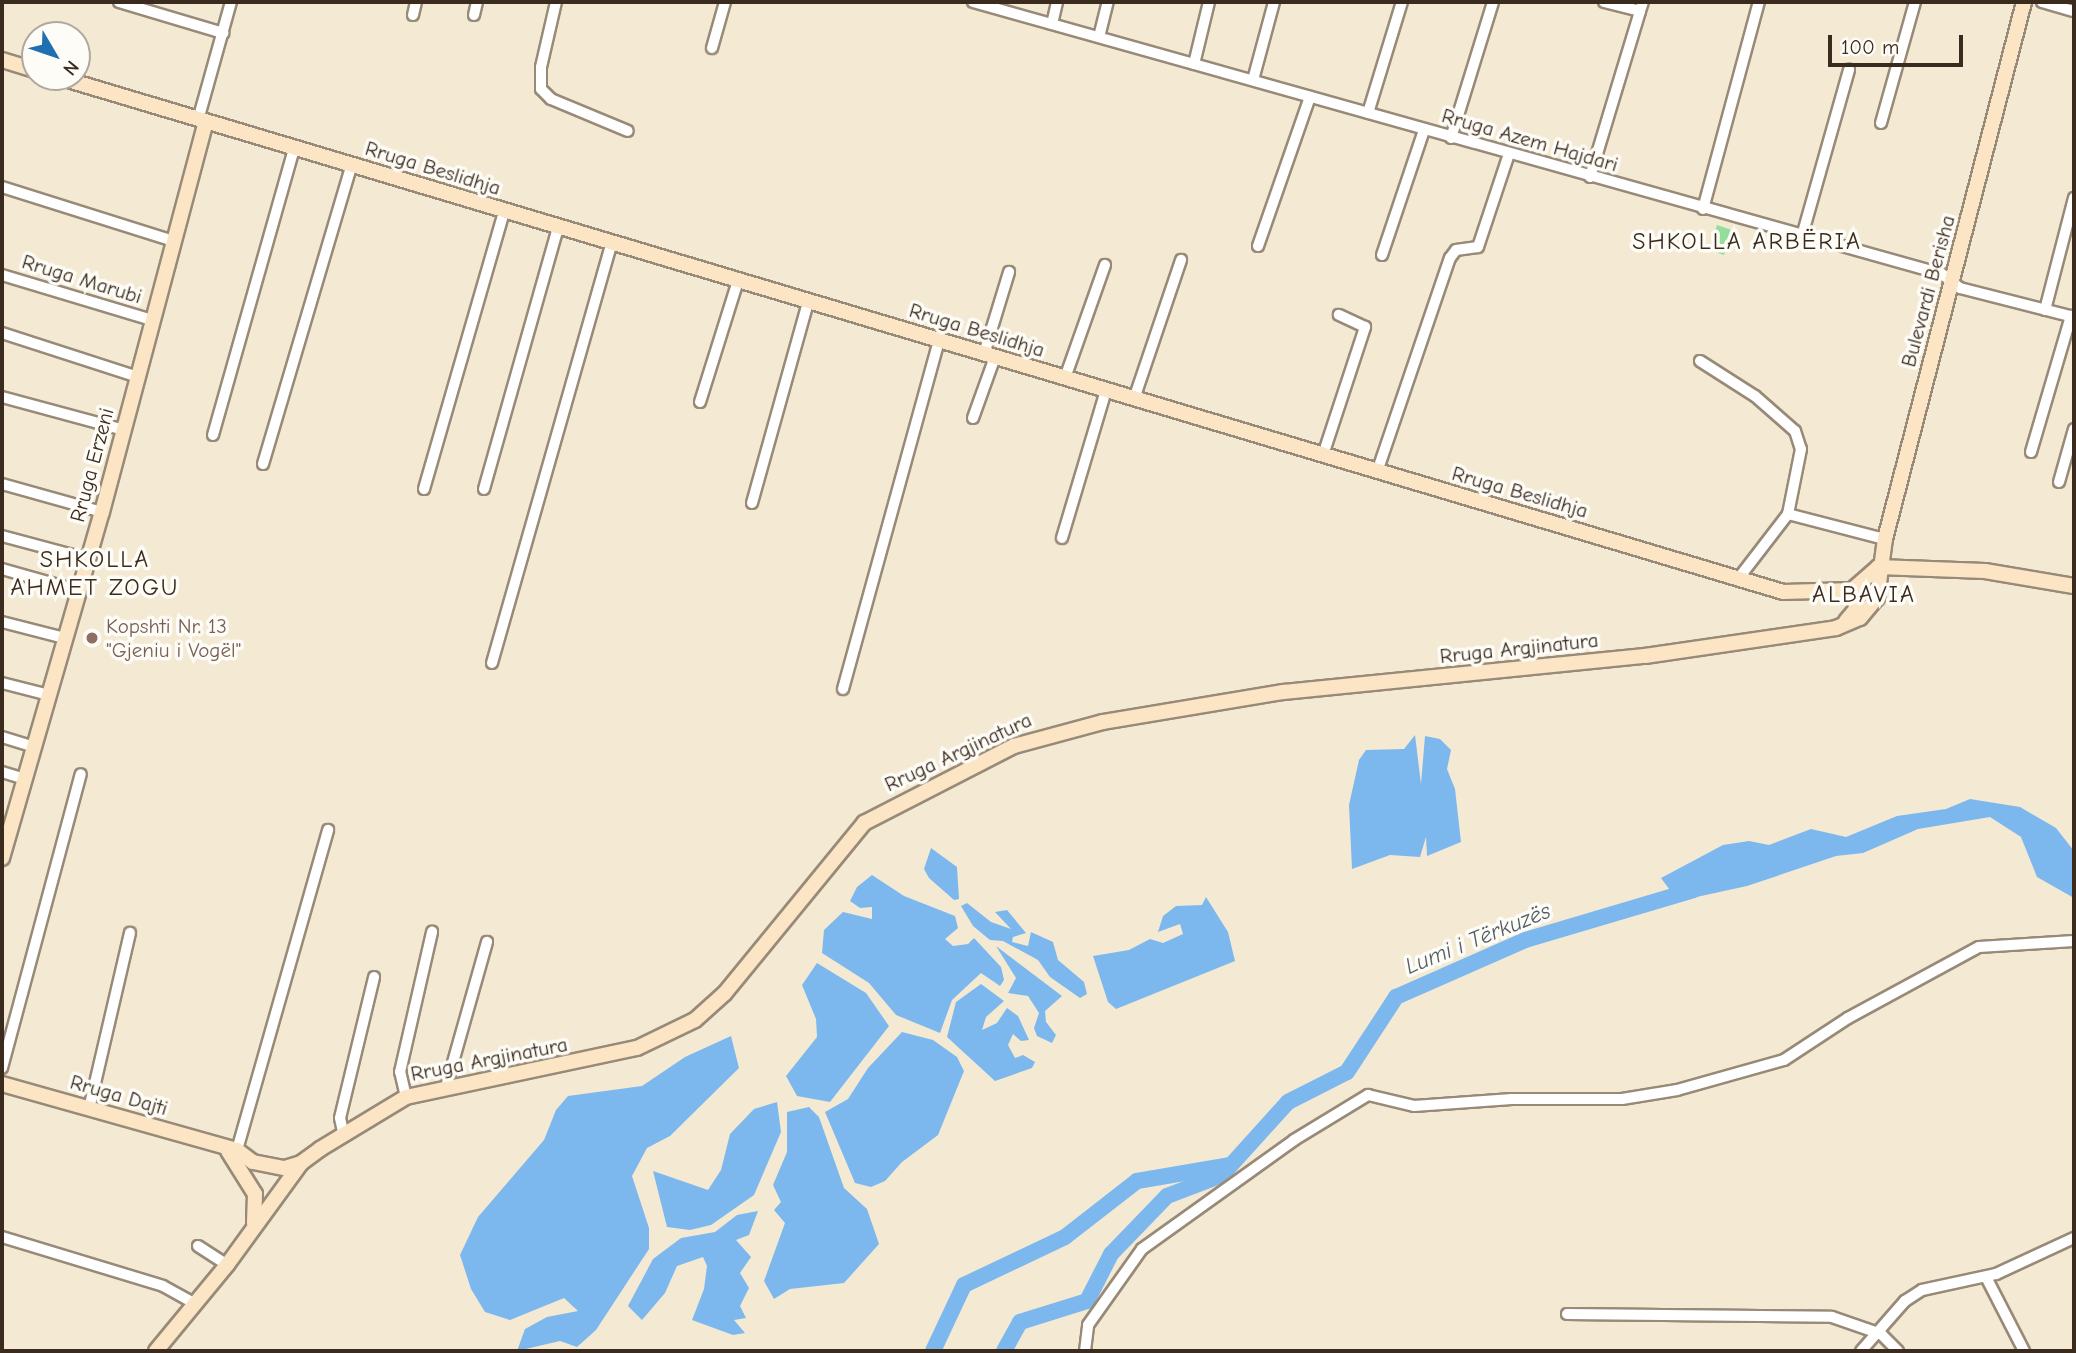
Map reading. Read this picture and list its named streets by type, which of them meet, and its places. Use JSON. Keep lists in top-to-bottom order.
{
  "streets": {
    "street": [
      "Rruga Azem Hajdari",
      "Rruga Beslidhja",
      "Rruga Marubi",
      "Bulevardi Berisha",
      "Rruga Erzeni",
      "Rruga Argjinatura",
      "Rruga Dajti"
    ]
  },
  "crossings": [
    ["Rruga Azem Hajdari", "Bulevardi Berisha"],
    ["Rruga Beslidhja", "Rruga Erzeni"],
    ["Rruga Marubi", "Rruga Erzeni"],
    ["Bulevardi Berisha", "Rruga Argjinatura"]
  ],
  "districts": ["SHKOLLA ARBËRIA", "SHKOLLA AHMET ZOGU", "ALBAVIA"],
  "water": ["Lumi i Tërkuzës"],
  "places": ["Kopshti Nr. 13 \"Gjeniu i Vogël\""],
  "scale_bar": "100 m",
  "north": "bottom right"
}
